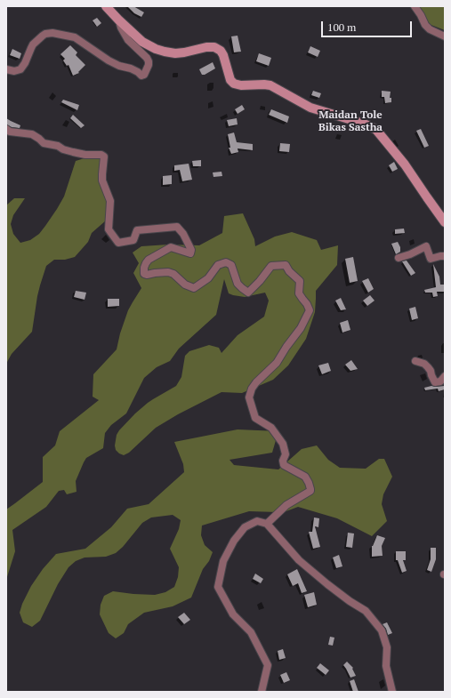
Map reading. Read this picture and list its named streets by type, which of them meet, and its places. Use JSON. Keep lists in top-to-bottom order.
{
  "districts": ["Maidan Tole Bikas Sastha"],
  "scale_bar": "100 m"
}
